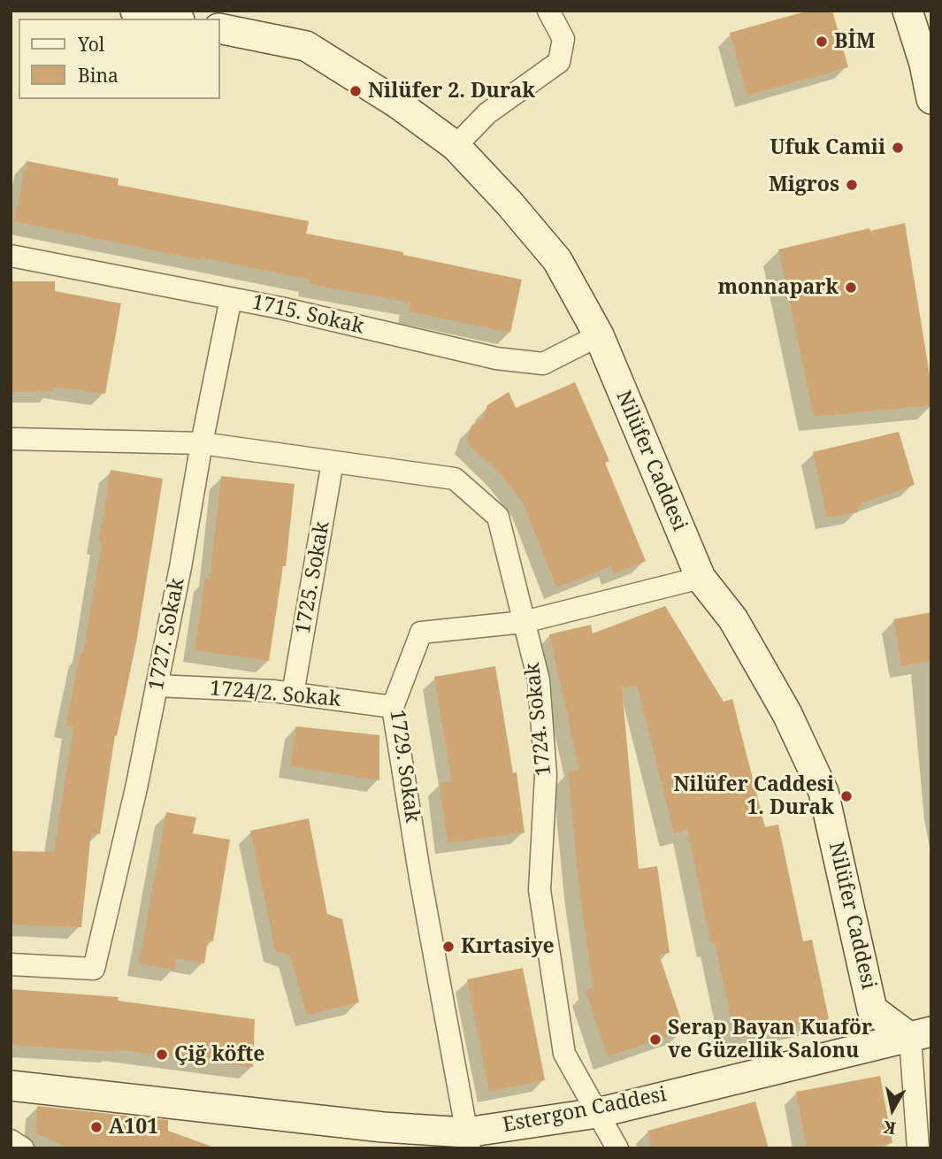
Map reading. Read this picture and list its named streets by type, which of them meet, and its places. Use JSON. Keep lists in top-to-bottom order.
{
  "streets": {
    "street": [
      "1715. Sokak",
      "Nilüfer Caddesi",
      "1725. Sokak",
      "1727. Sokak",
      "1724/2. Sokak",
      "1724. Sokak",
      "1729. Sokak",
      "Estergon Caddesi"
    ]
  },
  "crossings": [
    ["1715. Sokak", "Nilüfer Caddesi"],
    ["1715. Sokak", "1727. Sokak"],
    ["Nilüfer Caddesi", "1729. Sokak"],
    ["Nilüfer Caddesi", "Estergon Caddesi"],
    ["1725. Sokak", "1724/2. Sokak"],
    ["1725. Sokak", "1724. Sokak"],
    ["1727. Sokak", "1724/2. Sokak"],
    ["1727. Sokak", "1724. Sokak"],
    ["1724/2. Sokak", "1729. Sokak"],
    ["1724. Sokak", "1729. Sokak"],
    ["1724. Sokak", "Estergon Caddesi"],
    ["1729. Sokak", "Estergon Caddesi"]
  ],
  "places": [
    "BİM",
    "Nilüfer 2. Durak",
    "Ufuk Camii",
    "Migros",
    "monnapark",
    "Nilüfer Caddesi 1. Durak",
    "Kırtasiye",
    "Serap Bayan Kuaför ve Güzellik Salonu",
    "Çiğ köfte",
    "A101"
  ],
  "legend": ["Yol", "Bina"],
  "north": "bottom"
}
